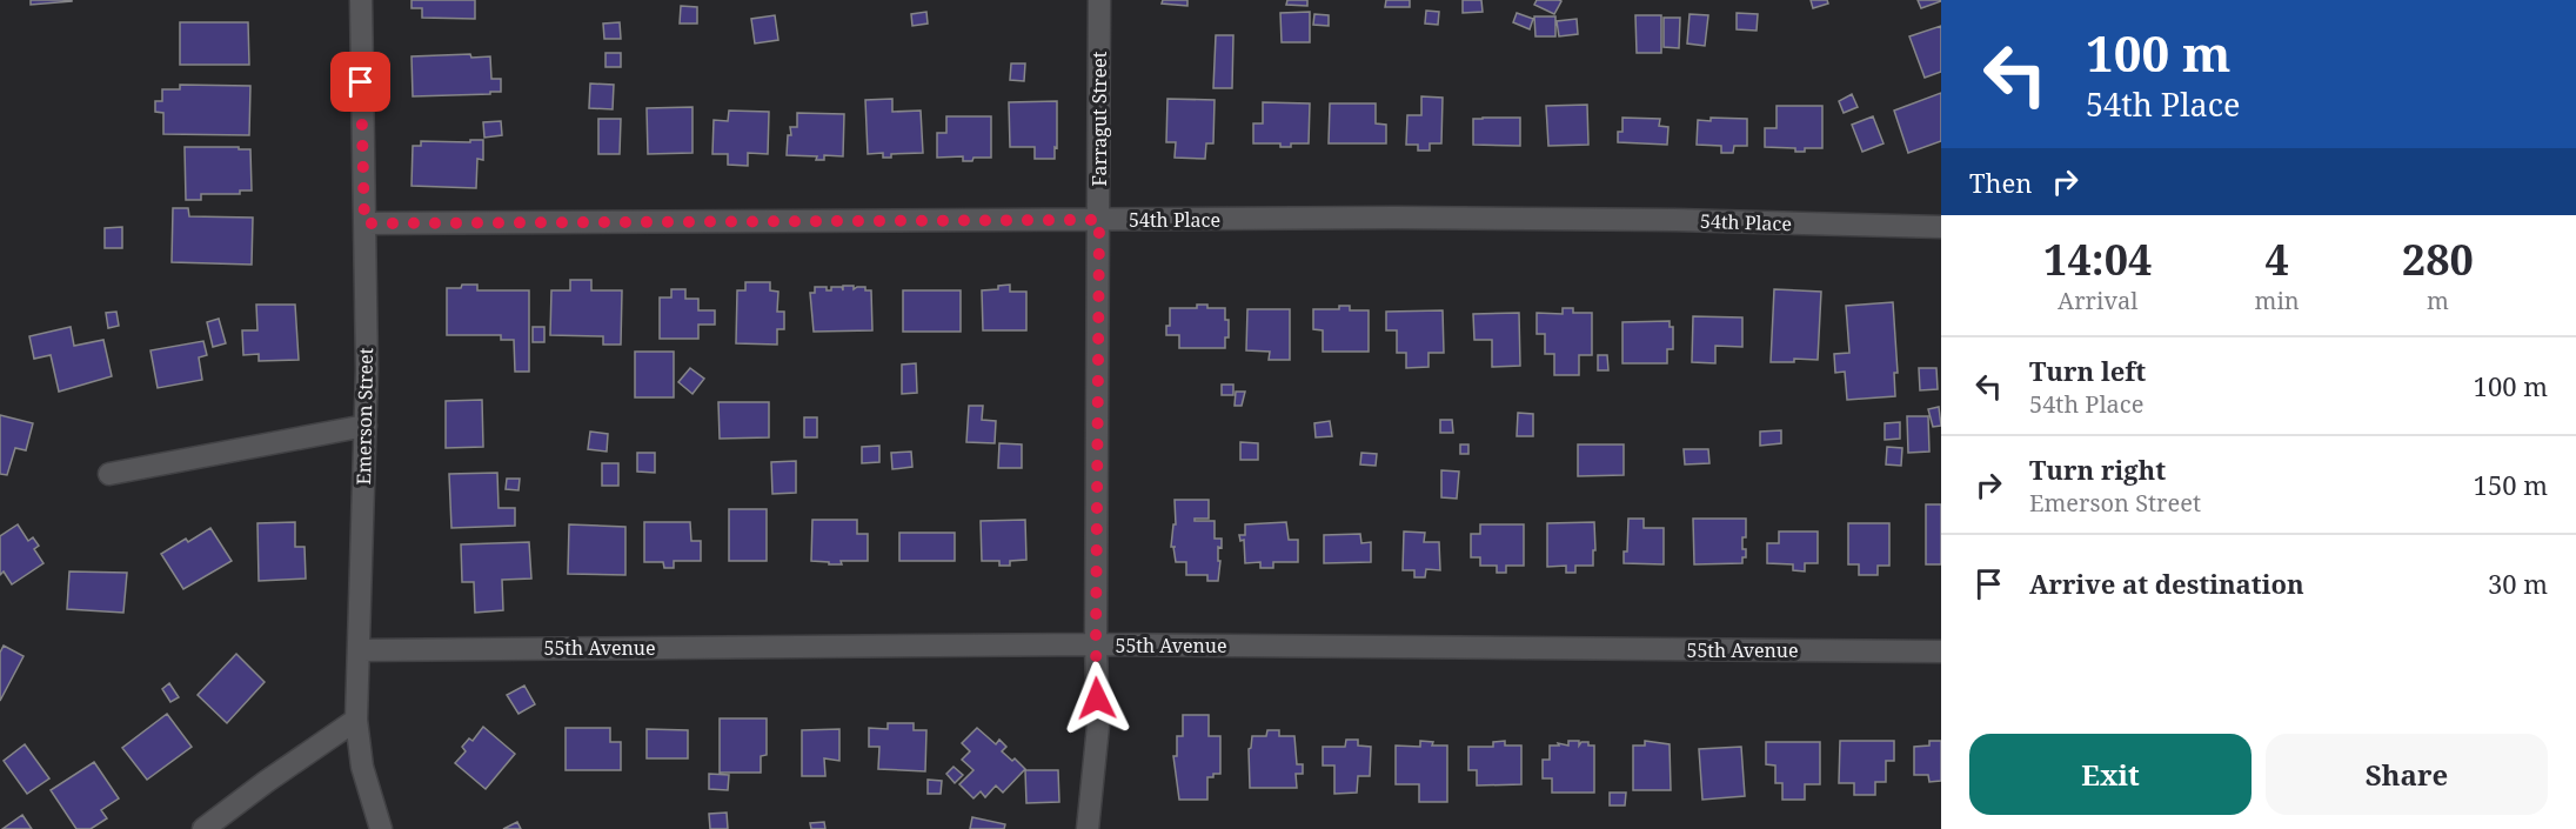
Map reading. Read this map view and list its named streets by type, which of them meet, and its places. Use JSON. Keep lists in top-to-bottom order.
{
  "streets": {
    "street": [
      "Farragut Street",
      "54th Place",
      "Emerson Street",
      "55th Avenue"
    ]
  },
  "crossings": [
    ["Farragut Street", "54th Place"],
    ["Farragut Street", "55th Avenue"],
    ["54th Place", "Emerson Street"],
    ["Emerson Street", "55th Avenue"]
  ],
  "page": {
    "turn": ["100 m", "54th Place"],
    "then": "Then",
    "eta": [
      "14:04",
      "Arrival",
      "4",
      "min",
      "280",
      "m"
    ],
    "list": [
      {
        "name": "Turn left",
        "note": "54th Place",
        "value": "100 m"
      },
      {
        "name": "Turn right",
        "note": "Emerson Street",
        "value": "150 m"
      },
      {
        "name": "Arrive at destination",
        "value": "30 m"
      }
    ],
    "buttons": ["Exit", "Share"]
  }
}
